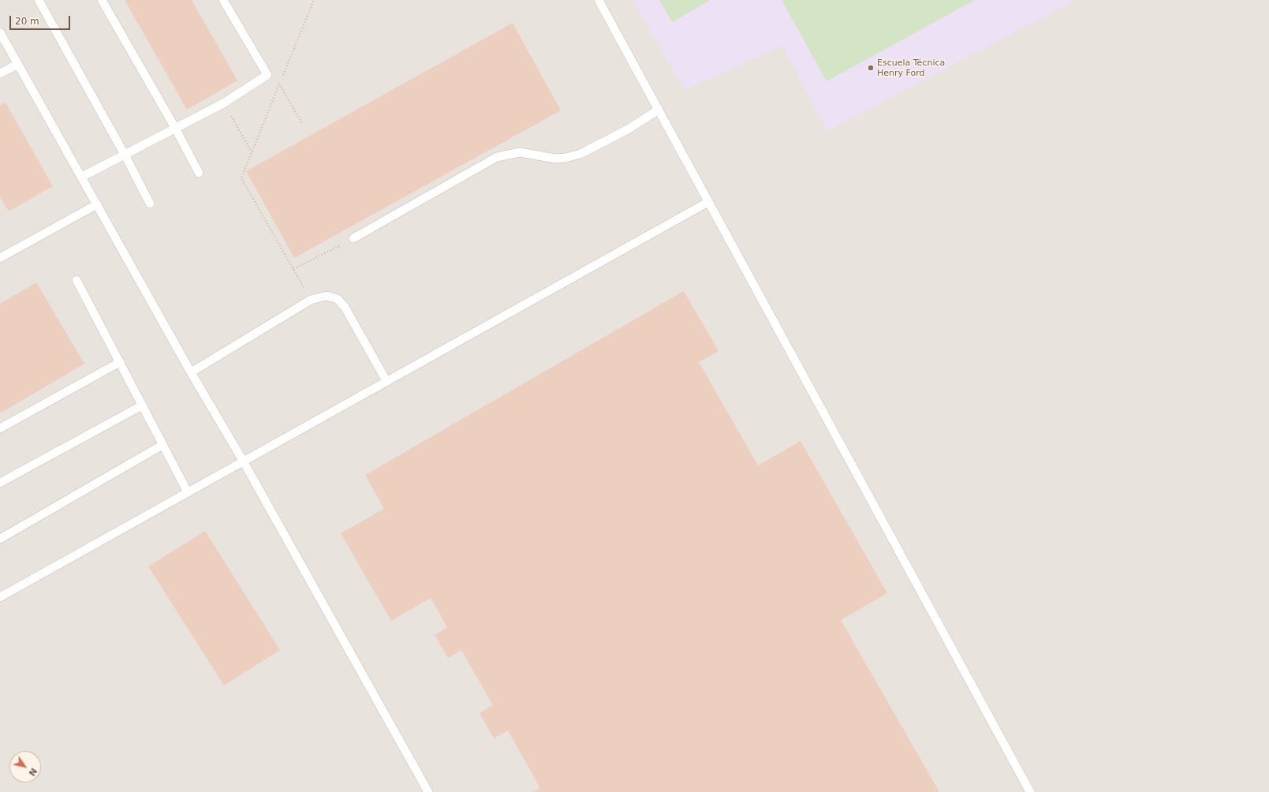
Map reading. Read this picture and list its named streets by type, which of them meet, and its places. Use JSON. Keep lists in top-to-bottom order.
{
  "places": ["Escuela Técnica Henry Ford"],
  "scale_bar": "20 m",
  "north": "bottom right"
}
